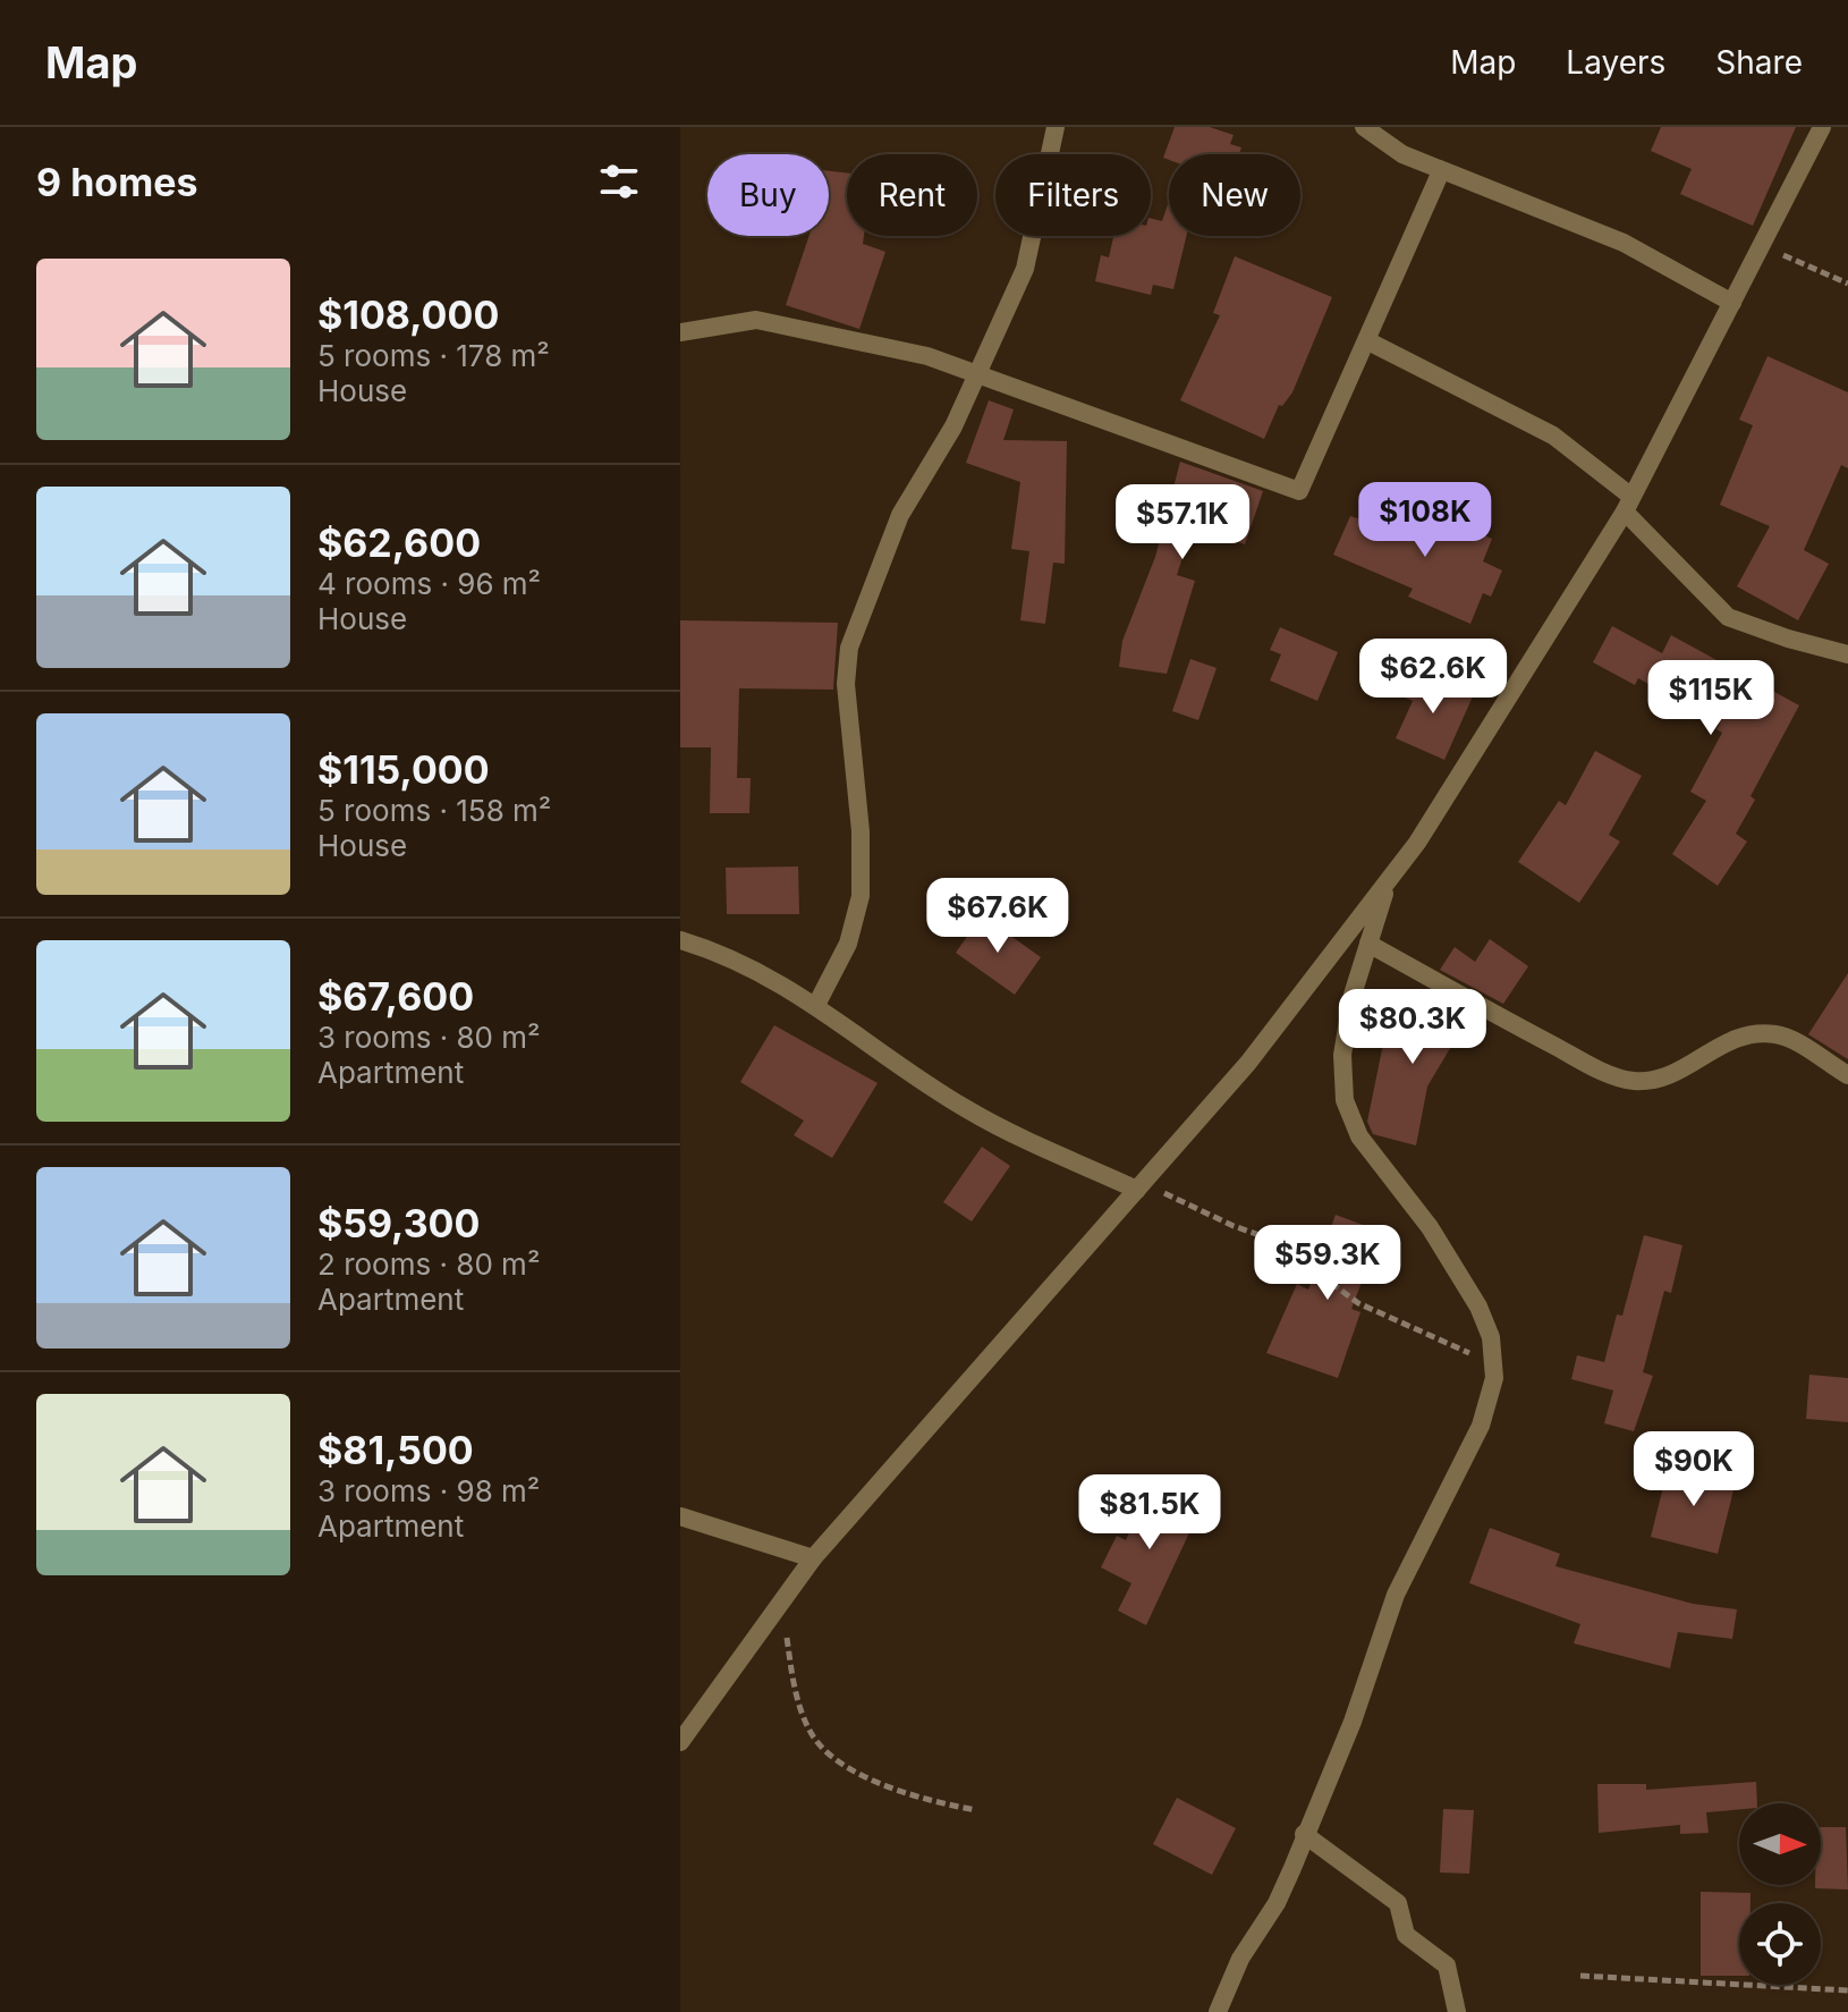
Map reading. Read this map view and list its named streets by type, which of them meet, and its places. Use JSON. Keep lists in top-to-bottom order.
{
  "north": "right",
  "page": {
    "header": "Map",
    "nav": ["Map", "Layers", "Share"],
    "heading": "9 homes",
    "chip": [
      "Buy",
      "Rent",
      "Filters",
      "New"
    ],
    "list": [
      {
        "name": "$108,000",
        "note": "5 rooms · 178 m² · House"
      },
      {
        "name": "$62,600",
        "note": "4 rooms · 96 m² · House"
      },
      {
        "name": "$115,000",
        "note": "5 rooms · 158 m² · House"
      },
      {
        "name": "$67,600",
        "note": "3 rooms · 80 m² · Apartment"
      },
      {
        "name": "$59,300",
        "note": "2 rooms · 80 m² · Apartment"
      },
      {
        "name": "$81,500",
        "note": "3 rooms · 98 m² · Apartment"
      }
    ],
    "price": [
      "$108K",
      "$57.1K",
      "$62.6K",
      "$115K",
      "$67.6K",
      "$80.3K",
      "$59.3K",
      "$90K",
      "$81.5K"
    ]
  }
}
